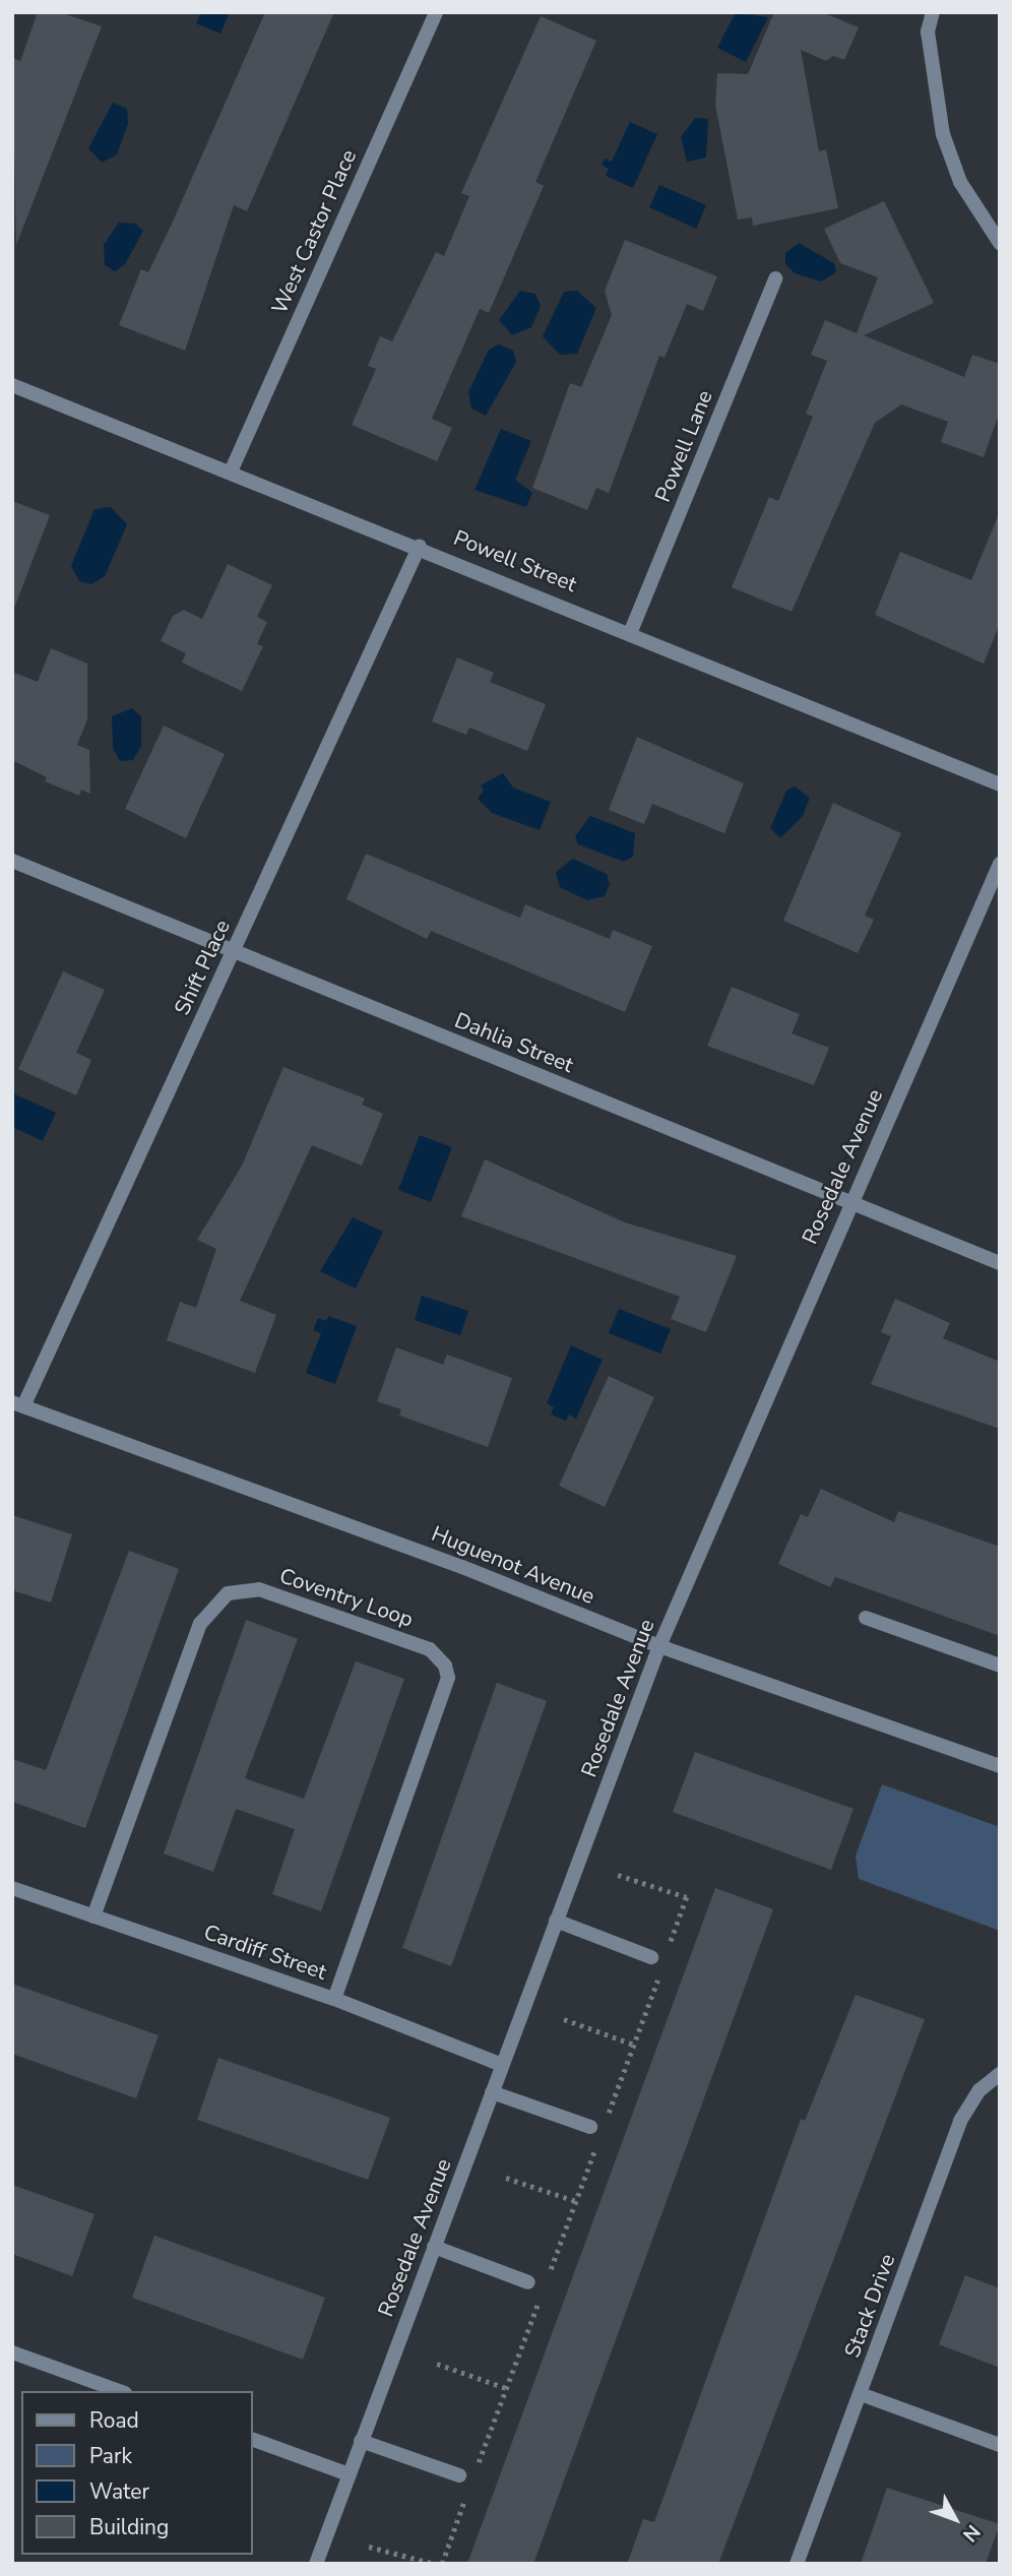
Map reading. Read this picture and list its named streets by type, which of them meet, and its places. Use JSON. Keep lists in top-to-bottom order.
{
  "streets": {
    "street": [
      "West Castor Place",
      "Powell Lane",
      "Powell Street",
      "Shift Place",
      "Dahlia Street",
      "Rosedale Avenue",
      "Huguenot Avenue",
      "Coventry Loop",
      "Cardiff Street",
      "Stack Drive"
    ]
  },
  "crossings": [
    ["West Castor Place", "Powell Street"],
    ["Powell Lane", "Powell Street"],
    ["Powell Street", "Shift Place"],
    ["Shift Place", "Dahlia Street"],
    ["Shift Place", "Huguenot Avenue"],
    ["Dahlia Street", "Rosedale Avenue"],
    ["Rosedale Avenue", "Huguenot Avenue"],
    ["Rosedale Avenue", "Cardiff Street"],
    ["Coventry Loop", "Cardiff Street"]
  ],
  "legend": [
    "Road",
    "Park",
    "Water",
    "Building"
  ],
  "north": "bottom right"
}
